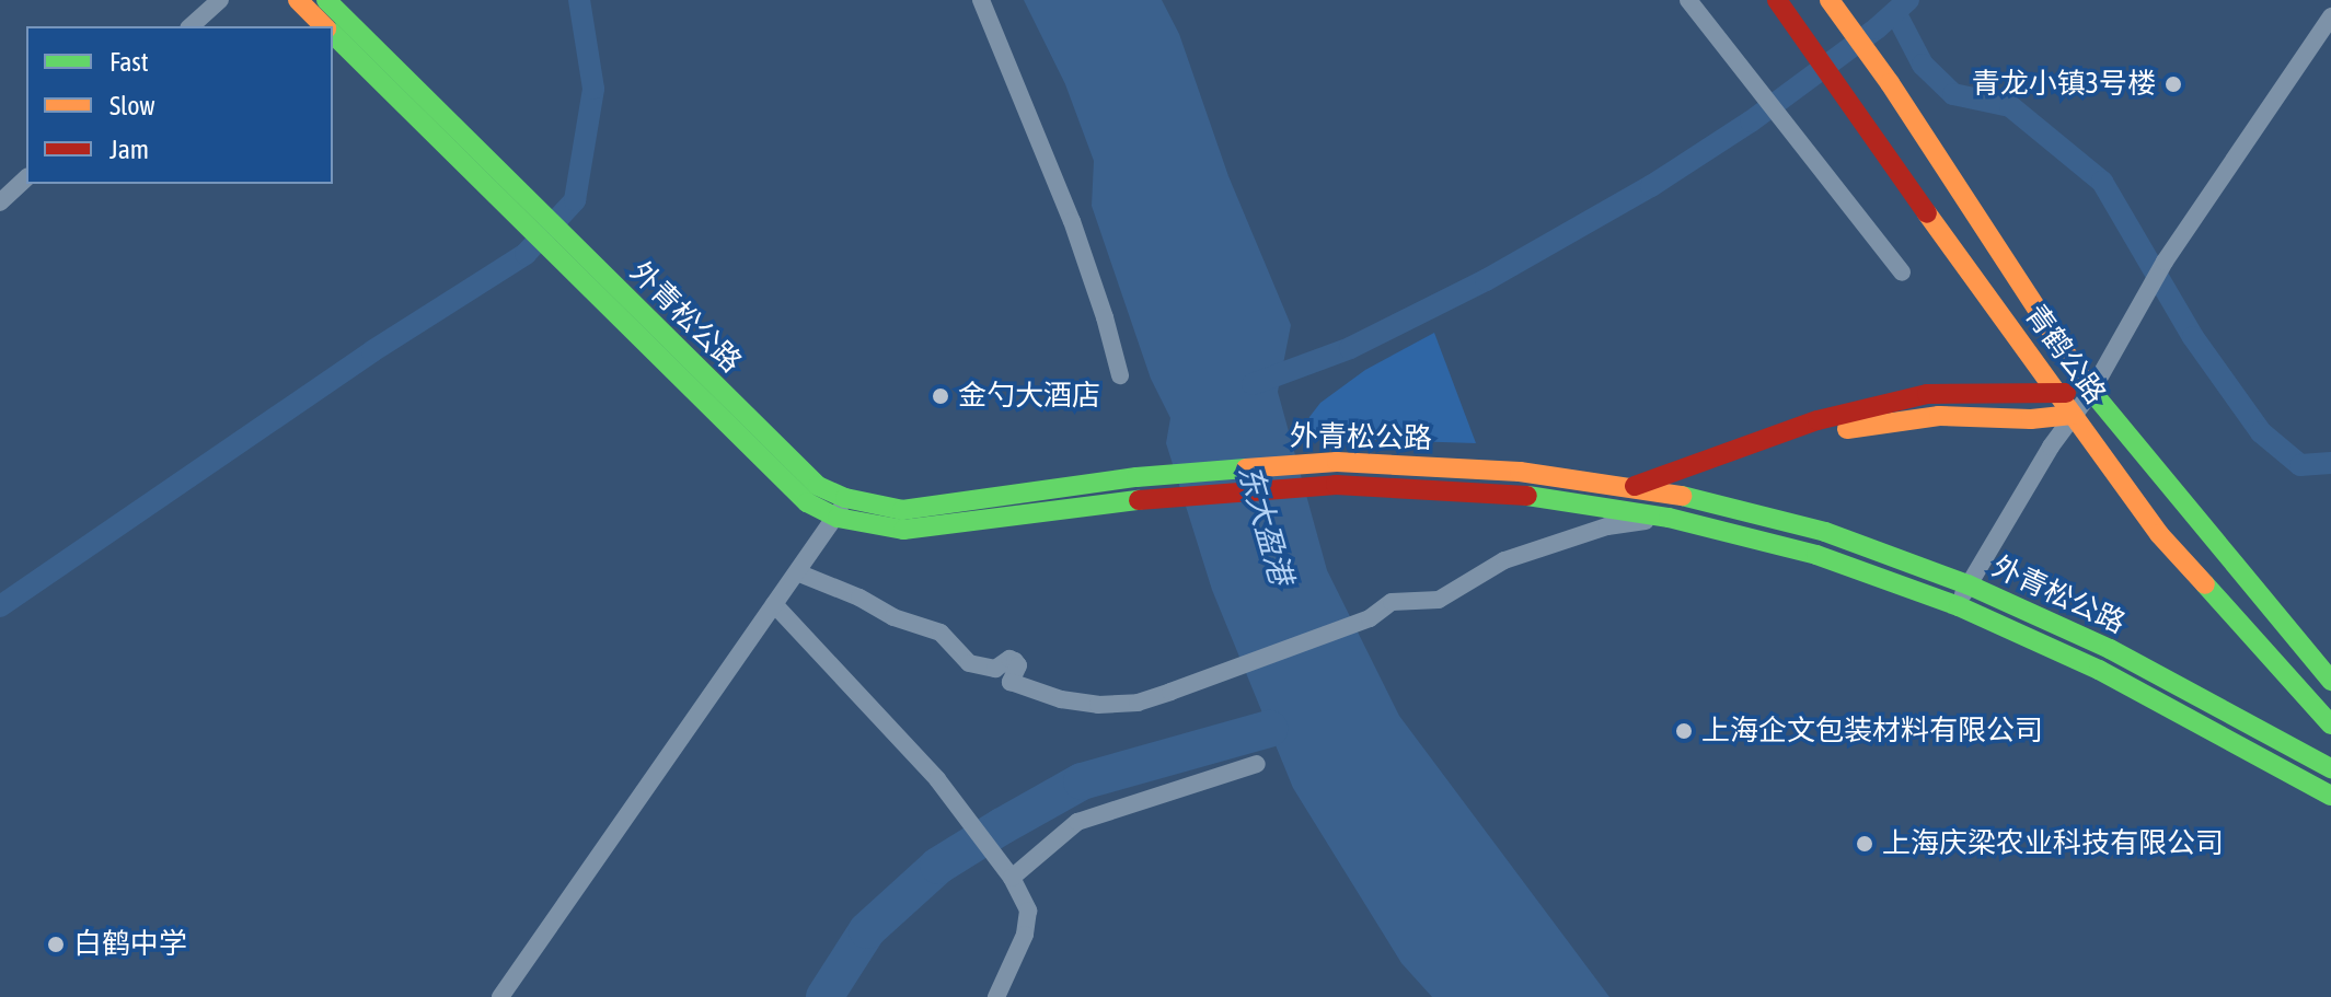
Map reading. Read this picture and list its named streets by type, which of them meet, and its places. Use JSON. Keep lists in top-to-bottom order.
{
  "streets": {
    "main road": ["外青松公路", "青鹤公路"]
  },
  "water": ["东大盈港"],
  "places": [
    "青龙小镇3号楼",
    "金勺大酒店",
    "上海企文包装材料有限公司",
    "上海庆梁农业科技有限公司",
    "白鹤中学"
  ],
  "legend": ["Fast", "Slow", "Jam"]
}
